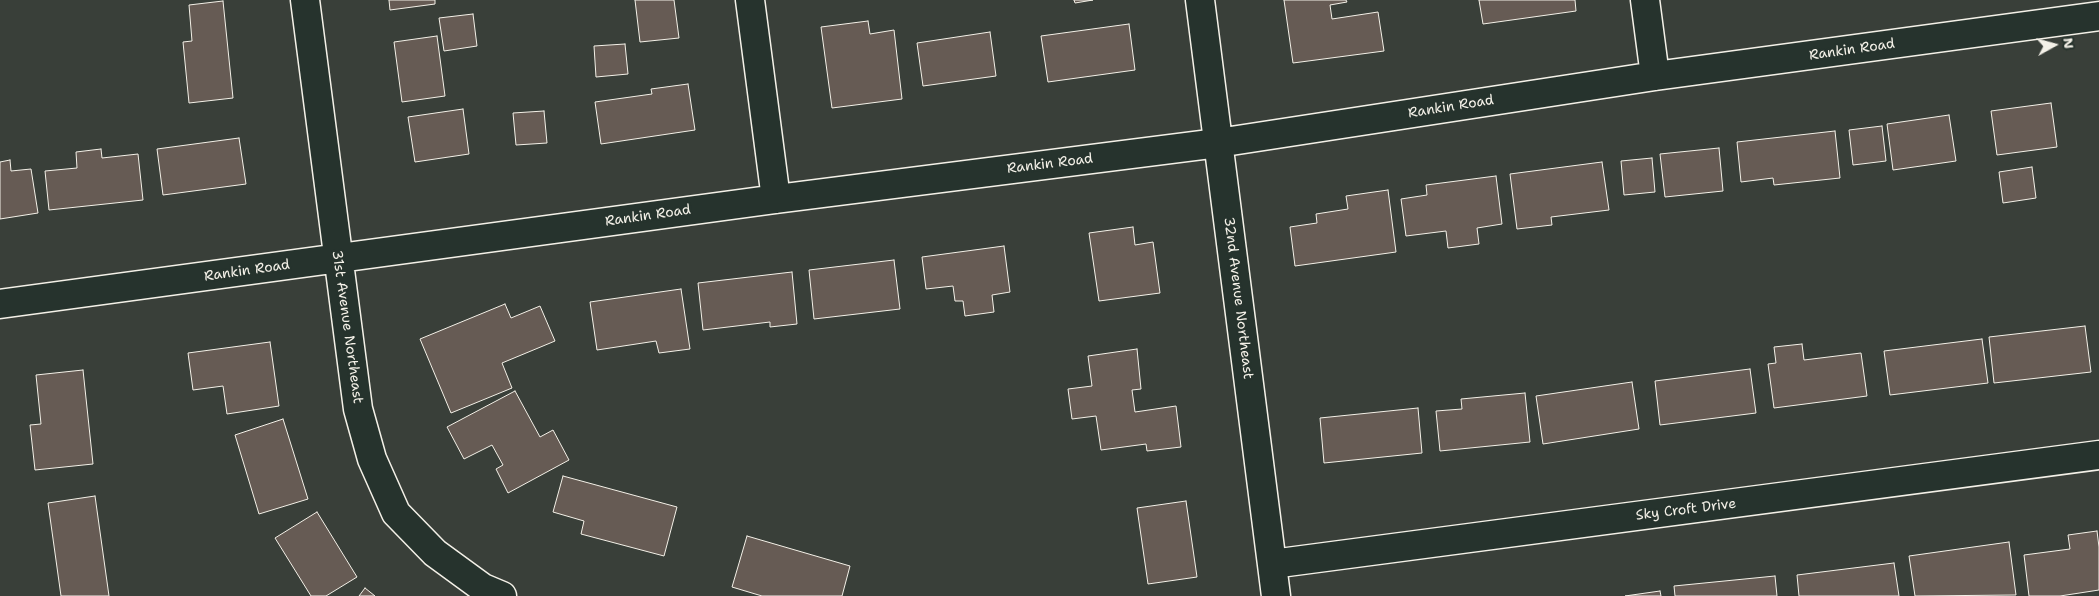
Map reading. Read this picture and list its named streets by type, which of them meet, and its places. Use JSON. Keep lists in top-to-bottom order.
{
  "streets": {
    "street": [
      "Rankin Road",
      "32nd Avenue Northeast",
      "31st Avenue Northeast",
      "Sky Croft Drive"
    ]
  },
  "crossings": [
    ["Rankin Road", "32nd Avenue Northeast"],
    ["Rankin Road", "31st Avenue Northeast"],
    ["32nd Avenue Northeast", "Sky Croft Drive"]
  ],
  "north": "right"
}
